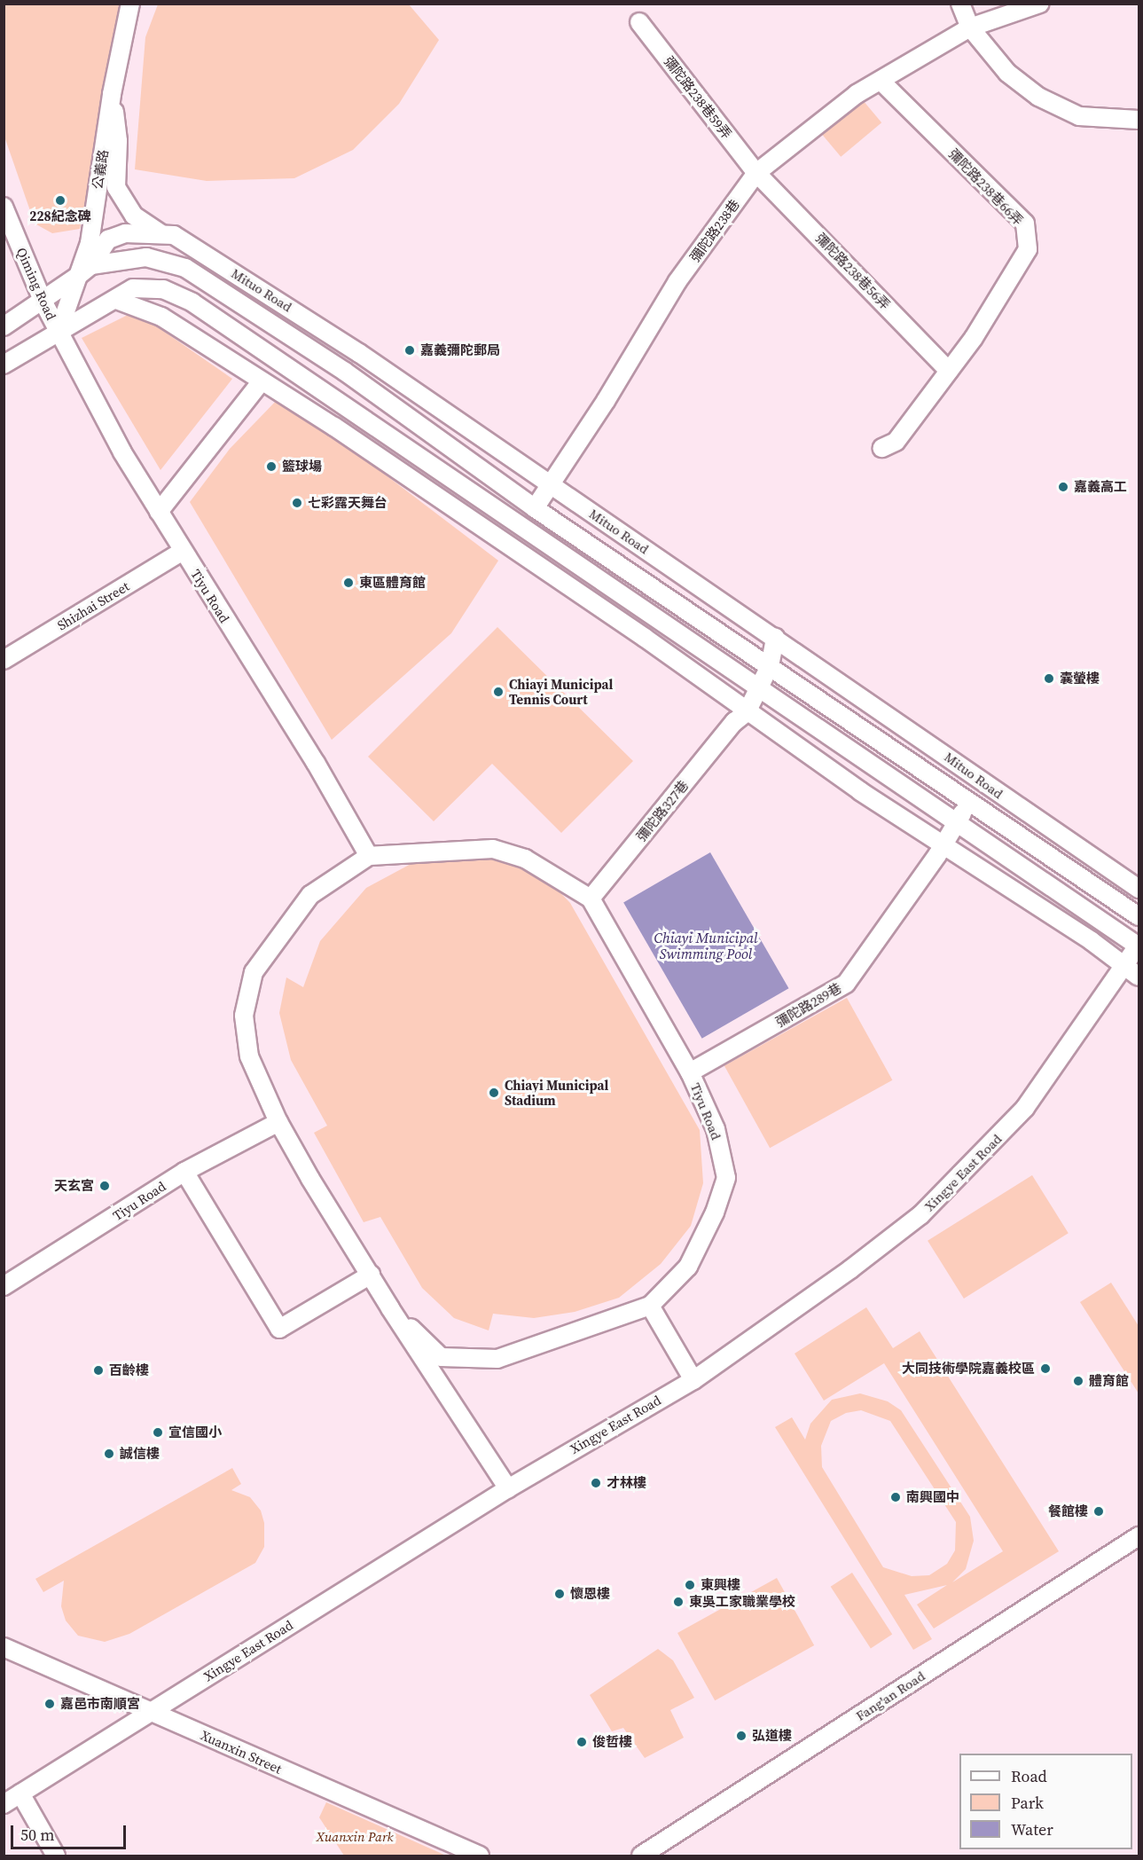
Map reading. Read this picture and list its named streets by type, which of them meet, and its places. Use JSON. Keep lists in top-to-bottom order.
{
  "streets": {
    "street": [
      "彌陀路238巷59弄",
      "公義路",
      "彌陀路238巷66弄",
      "彌陀路238巷",
      "彌陀路238巷56弄",
      "Qiming Road",
      "Mituo Road",
      "Tiyu Road",
      "Shizhai Street",
      "彌陀路327巷",
      "彌陀路289巷",
      "Xingye East Road",
      "Fang'an Road",
      "Xuanxin Street"
    ]
  },
  "crossings": [
    ["彌陀路238巷59弄", "彌陀路238巷"],
    ["彌陀路238巷59弄", "彌陀路238巷56弄"],
    ["公義路", "Qiming Road"],
    ["公義路", "Mituo Road"],
    ["公義路", "Tiyu Road"],
    ["彌陀路238巷66弄", "彌陀路238巷"],
    ["彌陀路238巷66弄", "彌陀路238巷56弄"],
    ["彌陀路238巷", "彌陀路238巷56弄"],
    ["彌陀路238巷", "Mituo Road"],
    ["Qiming Road", "Mituo Road"],
    ["Qiming Road", "Tiyu Road"],
    ["Mituo Road", "彌陀路327巷"],
    ["Mituo Road", "彌陀路289巷"],
    ["Tiyu Road", "Shizhai Street"],
    ["Tiyu Road", "彌陀路327巷"],
    ["Tiyu Road", "彌陀路289巷"],
    ["Tiyu Road", "Xingye East Road"],
    ["Xingye East Road", "Xuanxin Street"]
  ],
  "water": ["Chiayi Municipal Swimming Pool"],
  "parks": ["Xuanxin Park"],
  "places": [
    "228紀念碑",
    "嘉義彌陀郵局",
    "籃球場",
    "嘉義高工",
    "七彩露天舞台",
    "東區體育館",
    "囊螢樓",
    "Chiayi Municipal Tennis Court",
    "Chiayi Municipal Stadium",
    "天玄宮",
    "大同技術學院嘉義校區",
    "百齡樓",
    "體育館",
    "宣信國小",
    "誠信樓",
    "才林樓",
    "南興國中",
    "餐館樓",
    "東興樓",
    "懷恩樓",
    "東吳工家職業學校",
    "嘉邑市南順宮",
    "弘道樓",
    "俊哲樓"
  ],
  "legend": ["Road", "Park", "Water"],
  "scale_bar": "50 m"
}
